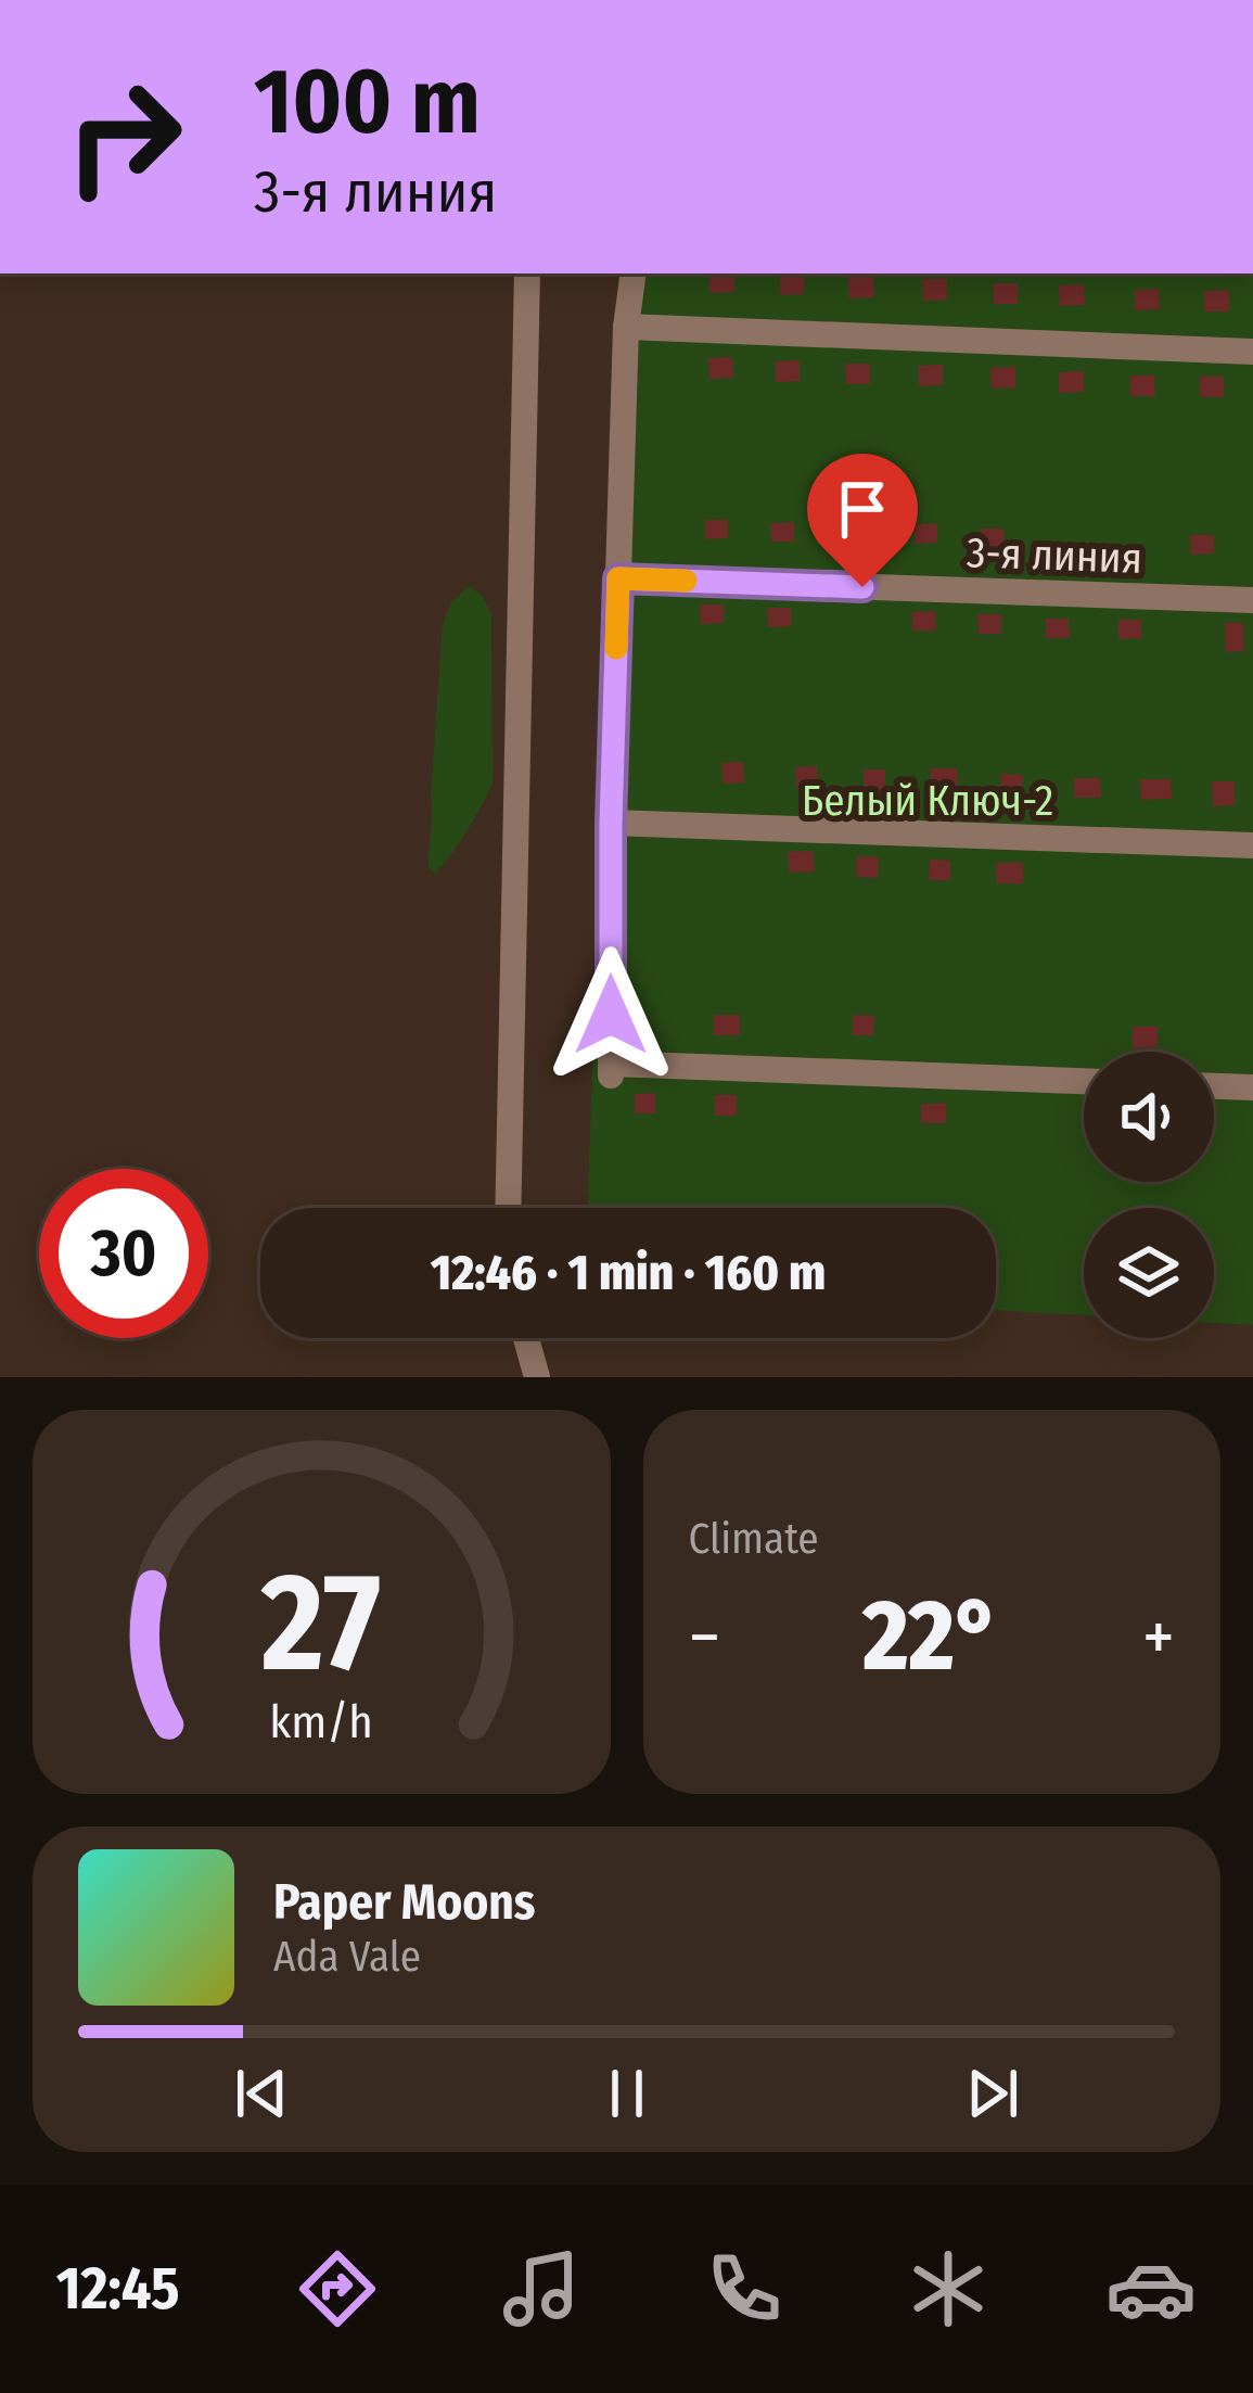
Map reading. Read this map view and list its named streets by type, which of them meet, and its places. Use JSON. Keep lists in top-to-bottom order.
{
  "streets": {
    "street": ["3-я линия"]
  },
  "parks": ["Белый Ключ-2"],
  "page": {
    "turn": ["100 m", "3-я линия"],
    "limit": "30",
    "trip": "12:46 · 1 min · 160 m",
    "tile": "Climate",
    "heat": ["−", "22°", "+"],
    "song": ["Paper Moons", "Ada Vale"],
    "tabs": "12:45",
    "gauge": ["27", "km/h"]
  }
}
